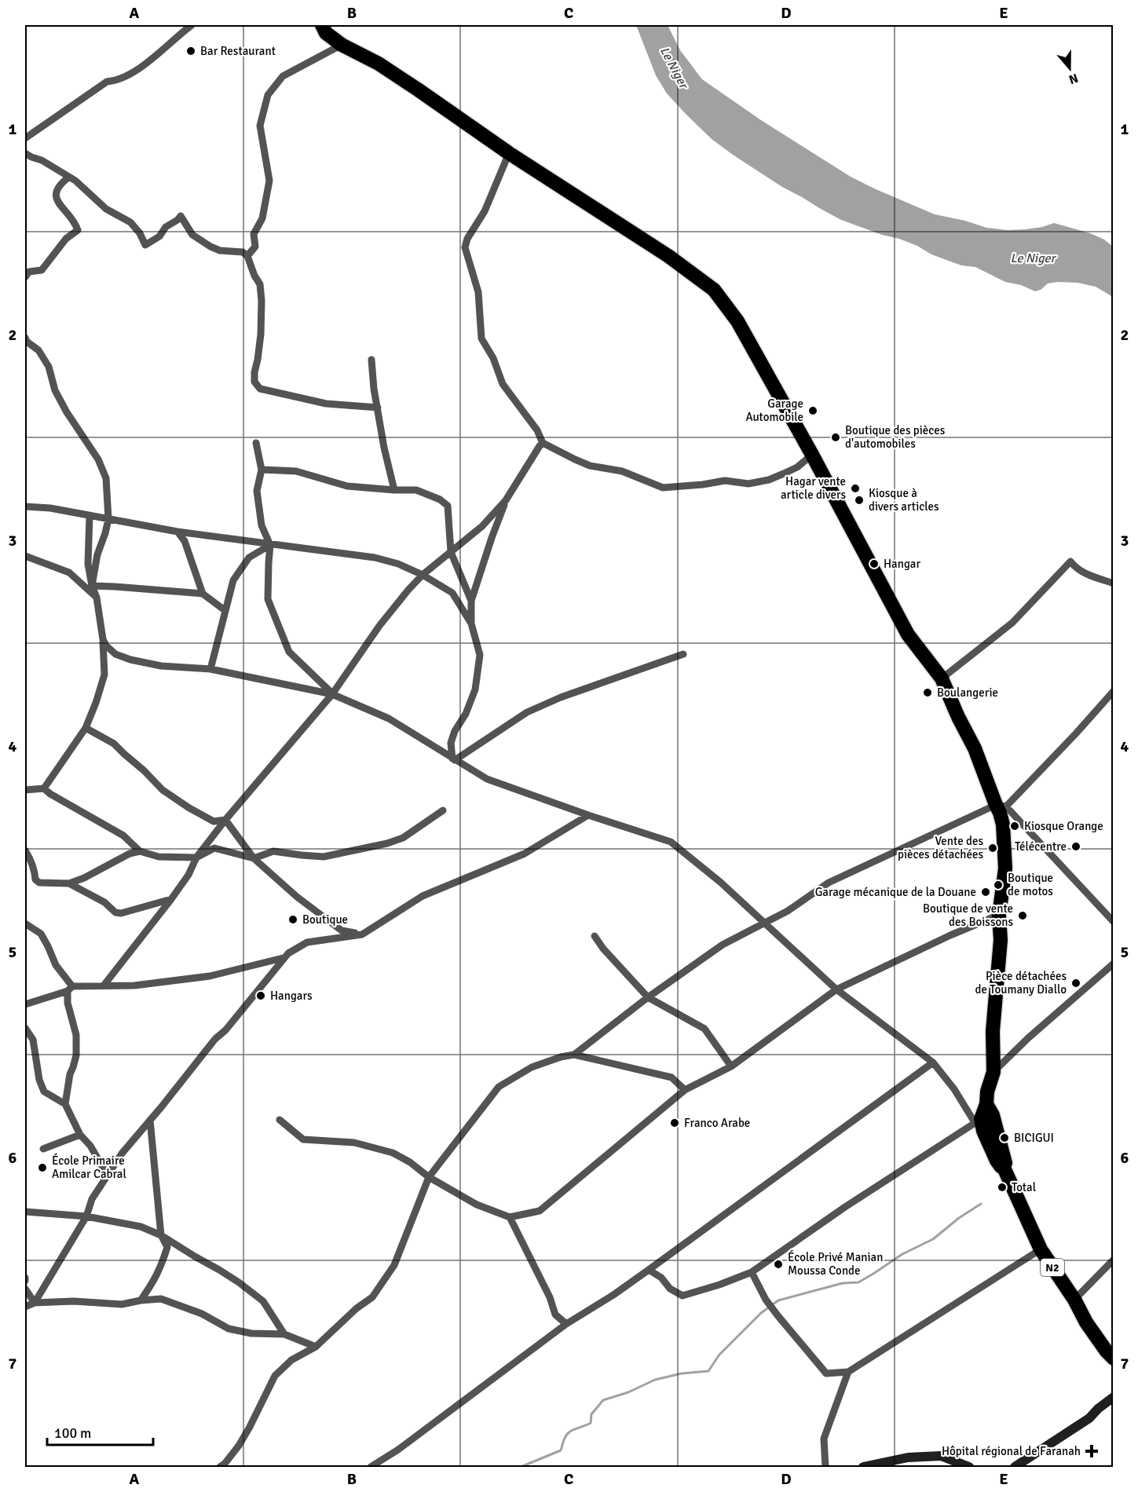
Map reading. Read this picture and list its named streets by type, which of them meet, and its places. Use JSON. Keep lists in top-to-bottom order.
{
  "streets": {
    "highway": ["N2"]
  },
  "water": ["Le Niger"],
  "places": {
    "other": [
      "Bar Restaurant",
      "Garage Automobile",
      "Boutique des pièces d'automobiles",
      "Hagar vente article divers",
      "Kiosque à divers articles",
      "Hangar",
      "Boulangerie",
      "Kiosque Orange",
      "Télécentre",
      "Vente des pièces détachées",
      "Boutique de motos",
      "Garage mécanique de la Douane",
      "Boutique de vente des Boissons",
      "Boutique",
      "Pièce détachées de Toumany Diallo",
      "Hangars",
      "Franco Arabe",
      "BICIGUI",
      "École Primaire Amilcar Cabral",
      "Total",
      "École Privé Manian Moussa Conde"
    ],
    "health": ["Hôpital régional de Faranah"]
  },
  "scale_bar": "100 m",
  "north": "bottom",
  "grid": {
    "columns": [
      "A",
      "B",
      "C",
      "D",
      "E"
    ],
    "rows": [
      "1",
      "2",
      "3",
      "4",
      "5",
      "6",
      "7"
    ]
  }
}
